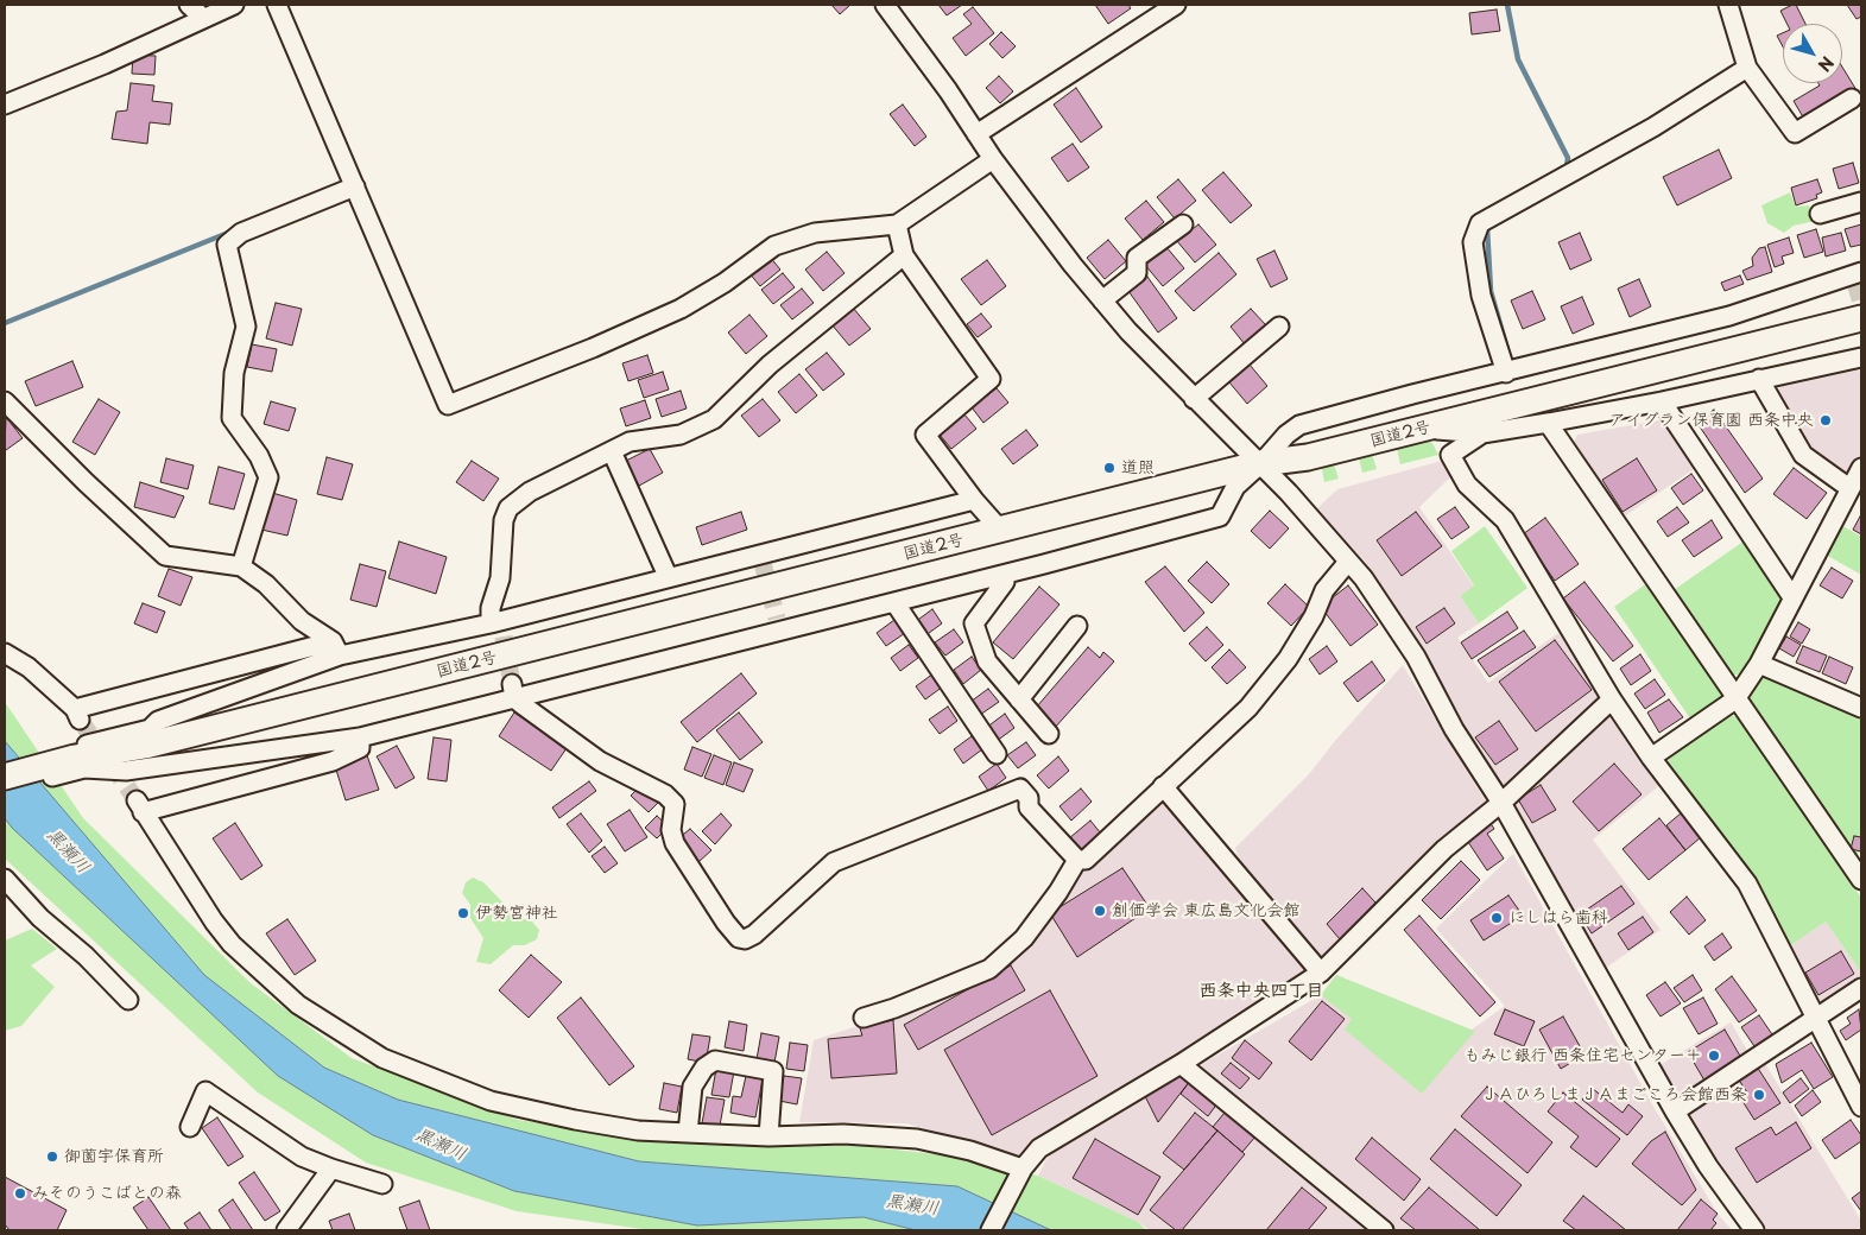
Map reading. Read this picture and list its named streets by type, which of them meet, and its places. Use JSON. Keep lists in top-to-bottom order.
{
  "streets": {
    "highway": ["国道2号"]
  },
  "districts": ["西条中央四丁目"],
  "water": ["黒瀬川"],
  "places": [
    "アイグラン保育園 西条中央",
    "道照",
    "創価学会 東広島文化会館",
    "伊勢宮神社",
    "にしはら歯科",
    "もみじ銀行 西条住宅センター＋",
    "ＪＡひろしまＪＡまごころ会館西条",
    "御薗宇保育所",
    "みそのうこばとの森"
  ],
  "north": "bottom right"
}
